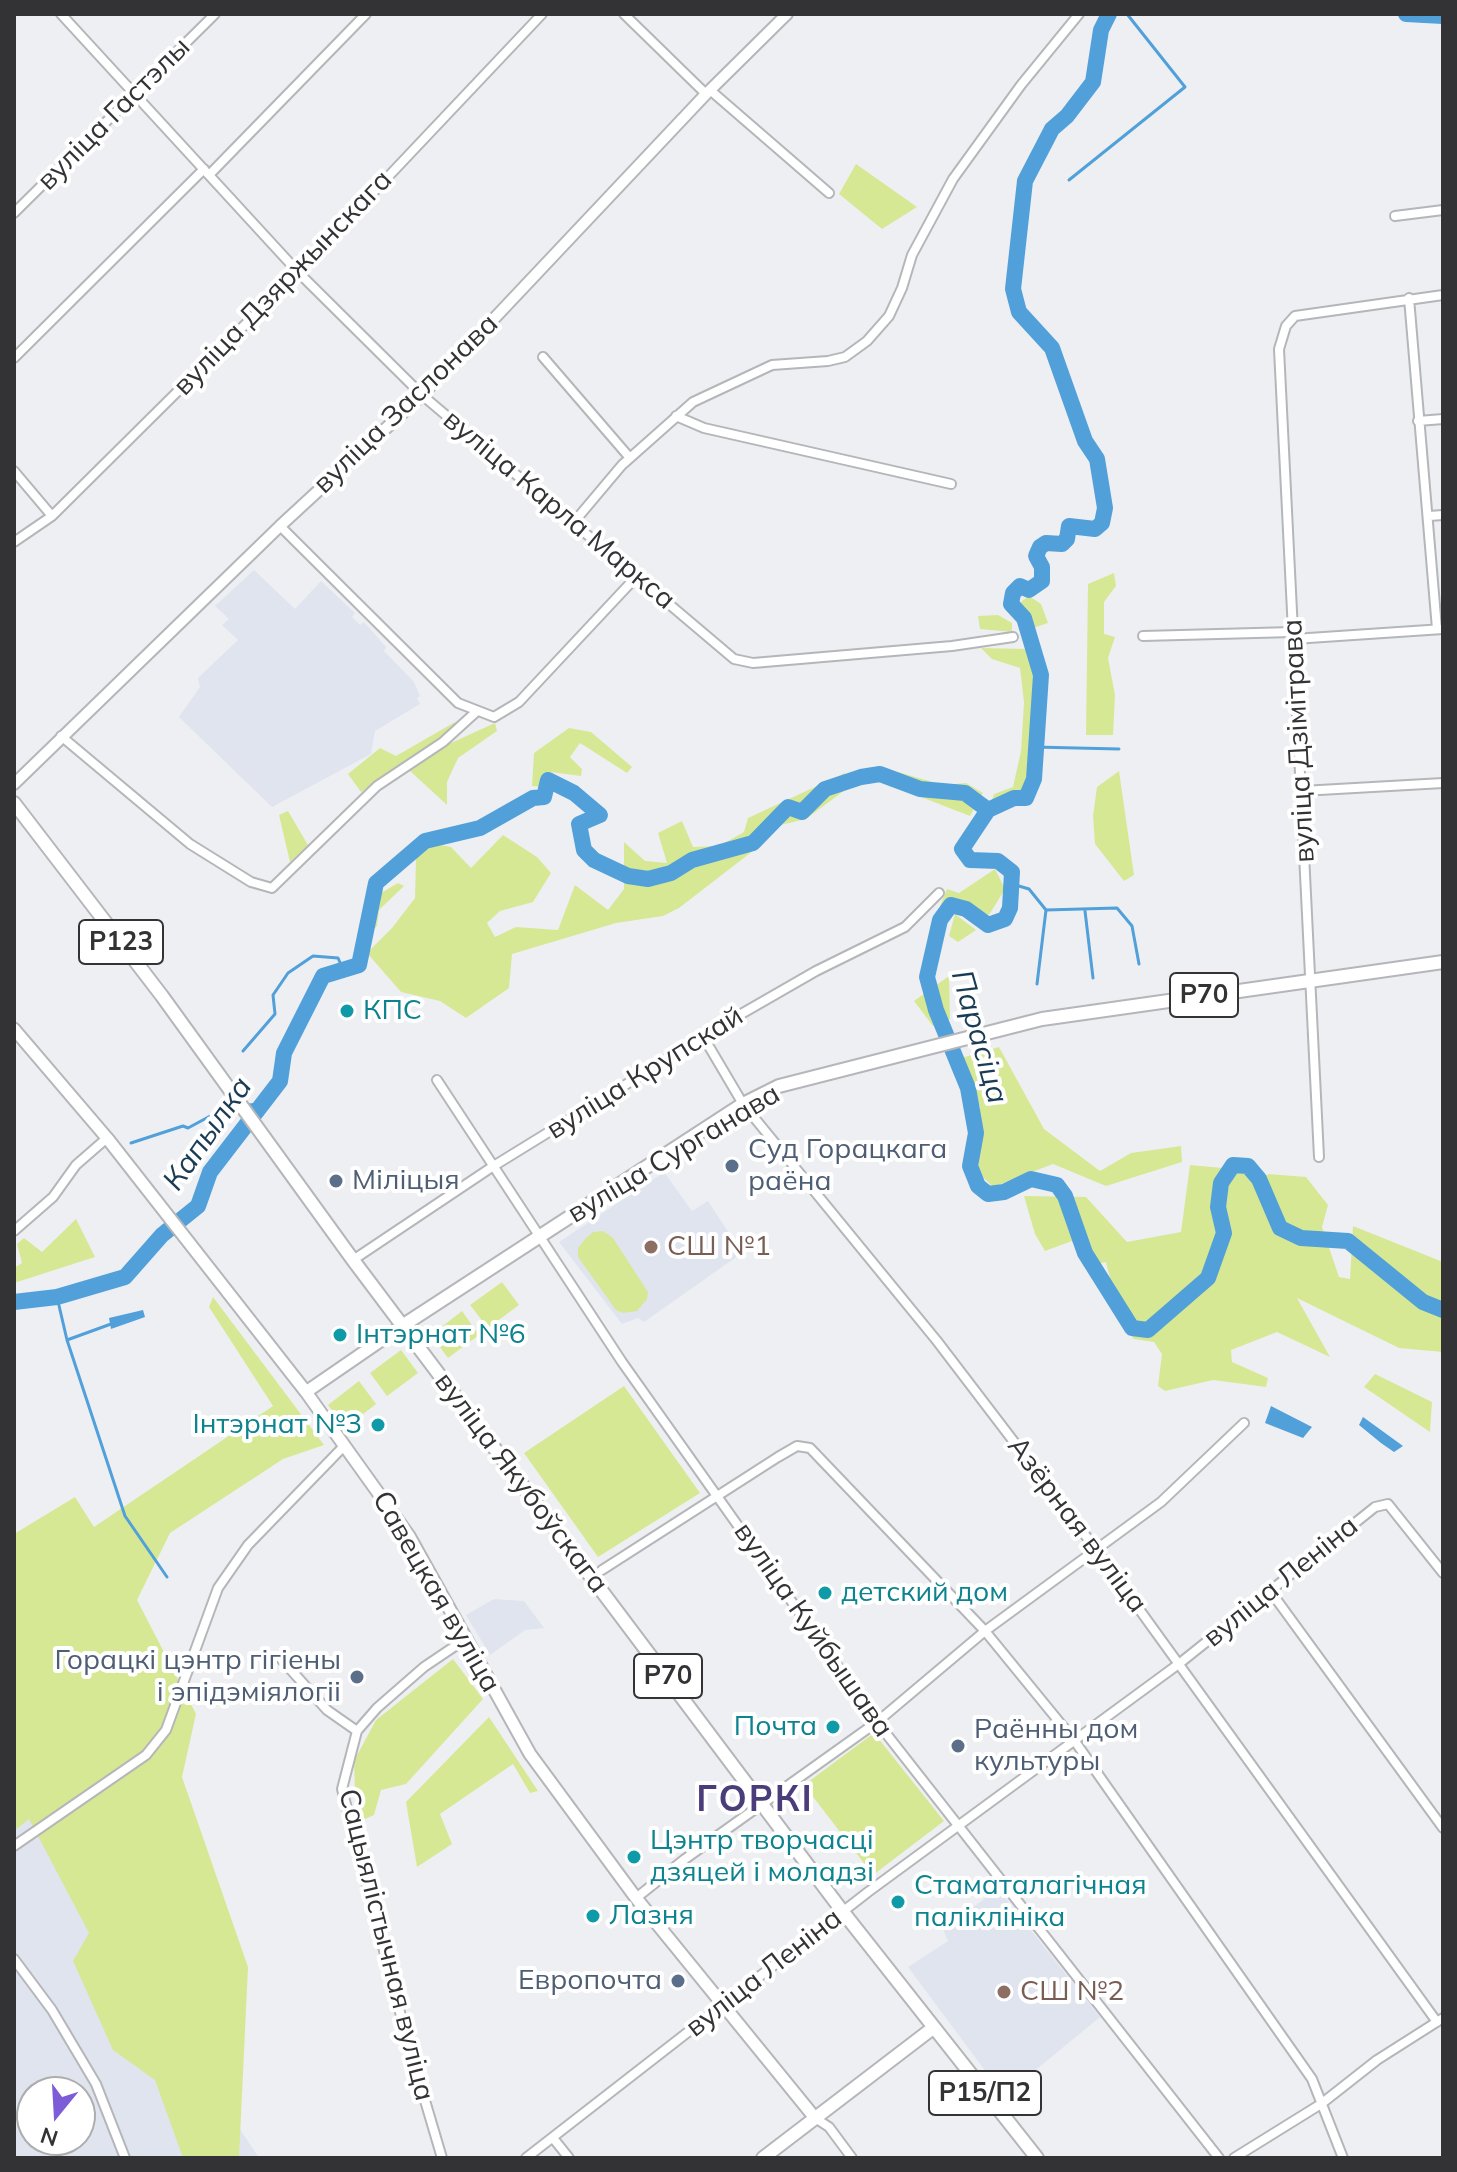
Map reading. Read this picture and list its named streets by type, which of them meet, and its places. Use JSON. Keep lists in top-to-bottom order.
{
  "streets": {
    "main road": [
      "Р123",
      "Р70",
      "вуліца Сурганава",
      "вуліца Якубоўскага",
      "Савецкая вуліца",
      "Р15/П2"
    ],
    "street": [
      "вуліца Гастэлы",
      "вуліца Дзяржынскага",
      "вуліца Заслонава",
      "вуліца Карла Маркса",
      "вуліца Дзімітрава",
      "вуліца Крупскай",
      "Азёрная вуліца",
      "вуліца Леніна",
      "вуліца Куйбышава",
      "Сацыялістычная вуліца"
    ]
  },
  "crossings": [
    ["вуліца Гастэлы", "вуліца Карла Маркса"],
    ["вуліца Дзяржынскага", "вуліца Карла Маркса"],
    ["вуліца Заслонава", "вуліца Карла Маркса"],
    ["вуліца Дзімітрава", "вуліца Сурганава"],
    ["вуліца Крупскай", "вуліца Якубоўскага"],
    ["вуліца Крупскай", "Азёрная вуліца"],
    ["вуліца Крупскай", "вуліца Куйбышава"],
    ["вуліца Сурганава", "вуліца Якубоўскага"],
    ["вуліца Сурганава", "Азёрная вуліца"],
    ["вуліца Сурганава", "вуліца Куйбышава"],
    ["вуліца Якубоўскага", "вуліца Леніна"],
    ["Азёрная вуліца", "вуліца Леніна"],
    ["вуліца Леніна", "Савецкая вуліца"],
    ["вуліца Леніна", "вуліца Куйбышава"],
    ["Савецкая вуліца", "Сацыялістычная вуліца"]
  ],
  "districts": ["ГОРКІ"],
  "water": ["Парасіца", "Капылка"],
  "places": [
    "КПС",
    "Суд Горацкага раёна",
    "Міліцыя",
    "СШ №1",
    "Інтэрнат №6",
    "Інтэрнат №3",
    "детский дом",
    "Горацкі цэнтр гігіены і эпідэміялогіі",
    "Почта",
    "Раённы дом культуры",
    "Цэнтр творчасці дзяцей і моладзі",
    "Стаматалагічная паліклініка",
    "Лазня",
    "Европочта",
    "СШ №2"
  ],
  "north": "bottom"
}
